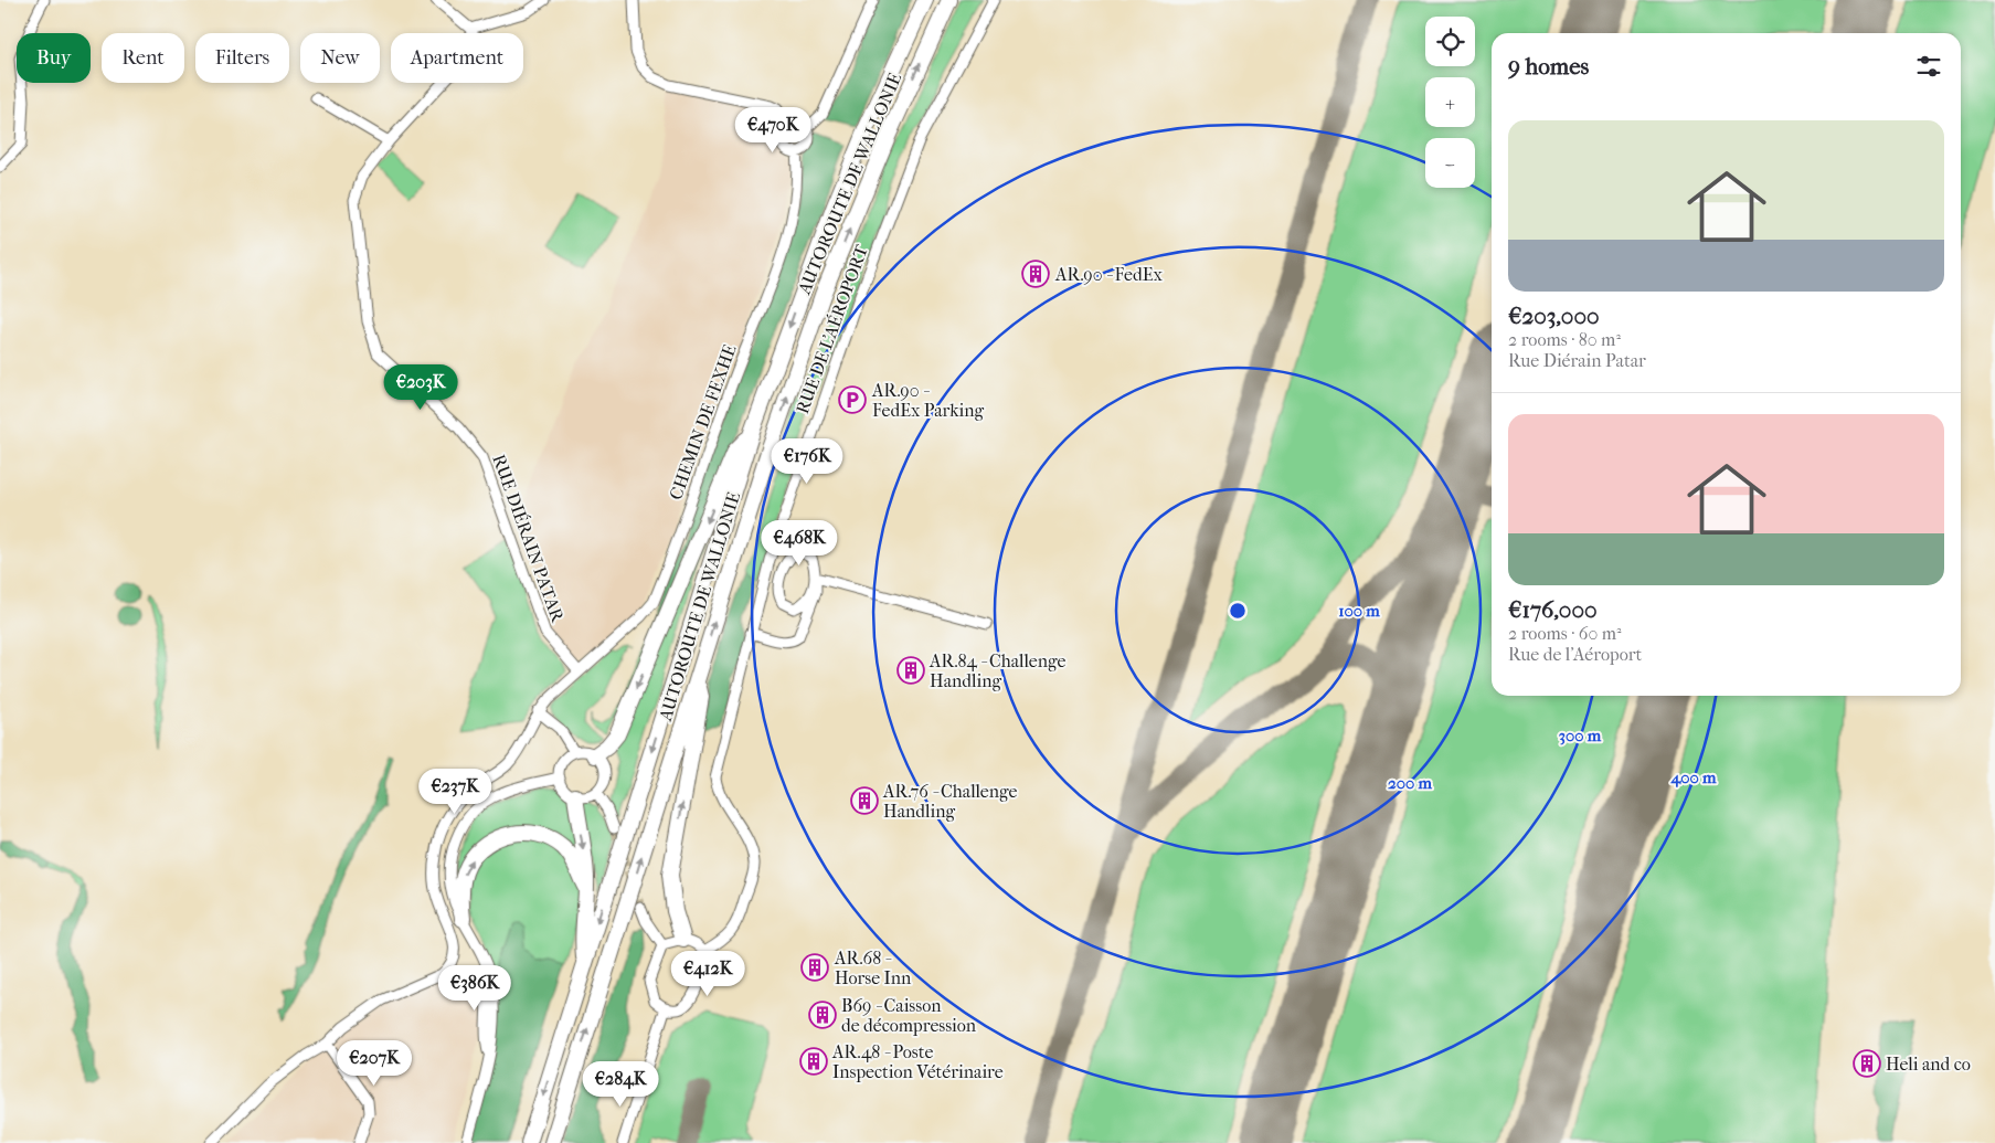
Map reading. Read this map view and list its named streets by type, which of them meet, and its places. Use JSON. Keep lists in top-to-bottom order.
{
  "streets": {
    "highway": ["AUTOROUTE DE WALLONIE"],
    "street": ["RUE DE L'AÉROPORT", "CHEMIN DE FEXHE", "RUE DIÉRAIN PATAR"]
  },
  "crossings": [
    ["CHEMIN DE FEXHE", "RUE DIÉRAIN PATAR"]
  ],
  "places": {
    "building": [
      "AR.90 - FedEx",
      "AR.84 - Challenge Handling",
      "AR.76 - Challenge Handling",
      "AR.68 - Horse Inn",
      "B69 - Caisson de décompression",
      "AR.48 - Poste Inspection Vétérinaire",
      "Heli and co"
    ],
    "parking": ["AR.90 - FedEx Parking"]
  },
  "page": {
    "map_buttons": ["+", "−"],
    "chip": [
      "Buy",
      "Rent",
      "Filters",
      "New",
      "Apartment"
    ],
    "heading": "9 homes",
    "list": [
      {
        "name": "€203,000",
        "note": "2 rooms · 80 m² · Rue Diérain Patar"
      },
      {
        "name": "€176,000",
        "note": "2 rooms · 60 m² · Rue de l'Aéroport"
      }
    ],
    "price": [
      "€470K",
      "€203K",
      "€176K",
      "€468K",
      "€237K",
      "€412K",
      "€386K",
      "€207K",
      "€284K"
    ]
  },
  "rings": [
    "100 m",
    "300 m",
    "400 m",
    "200 m"
  ]
}
